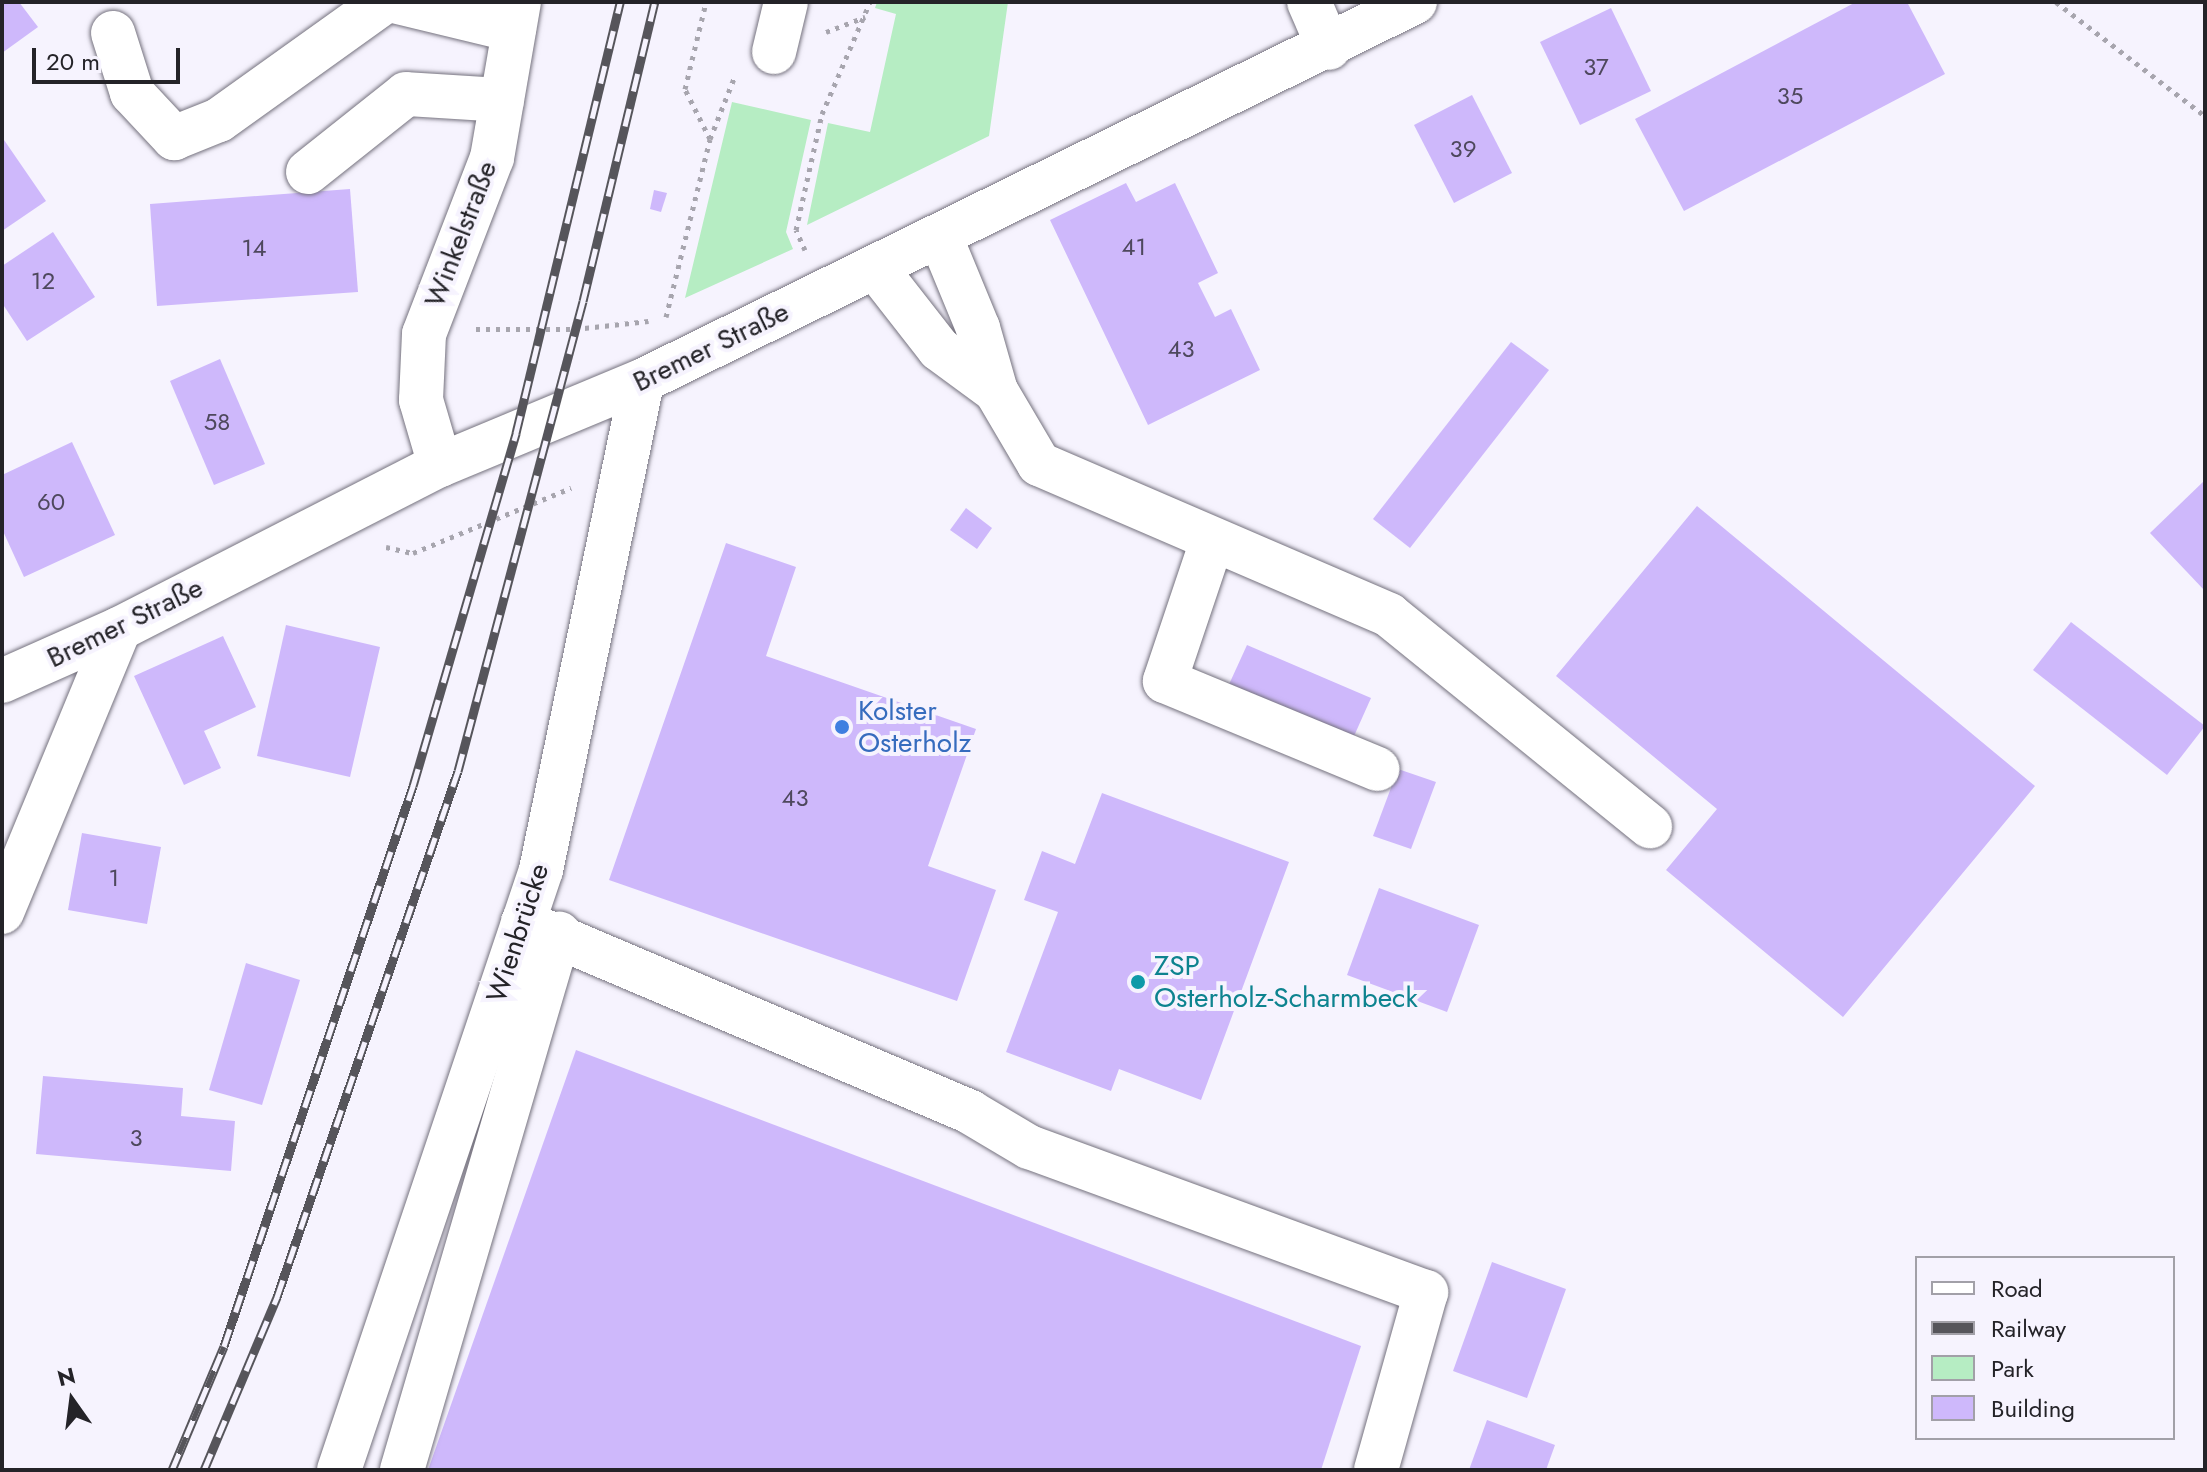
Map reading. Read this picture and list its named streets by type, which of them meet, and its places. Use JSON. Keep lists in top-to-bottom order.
{
  "streets": {
    "street": ["Winkelstraße", "Bremer Straße", "Wienbrücke"]
  },
  "crossings": [
    ["Winkelstraße", "Bremer Straße"],
    ["Bremer Straße", "Wienbrücke"]
  ],
  "places": ["Kolster Osterholz", "ZSP Osterholz-Scharmbeck"],
  "house_numbers": [
    "37",
    "35",
    "39",
    "41",
    "14",
    "12",
    "43",
    "58",
    "60",
    "43",
    "1",
    "3"
  ],
  "legend": [
    "Road",
    "Railway",
    "Park",
    "Building"
  ],
  "scale_bar": "20 m",
  "north": "top"
}
